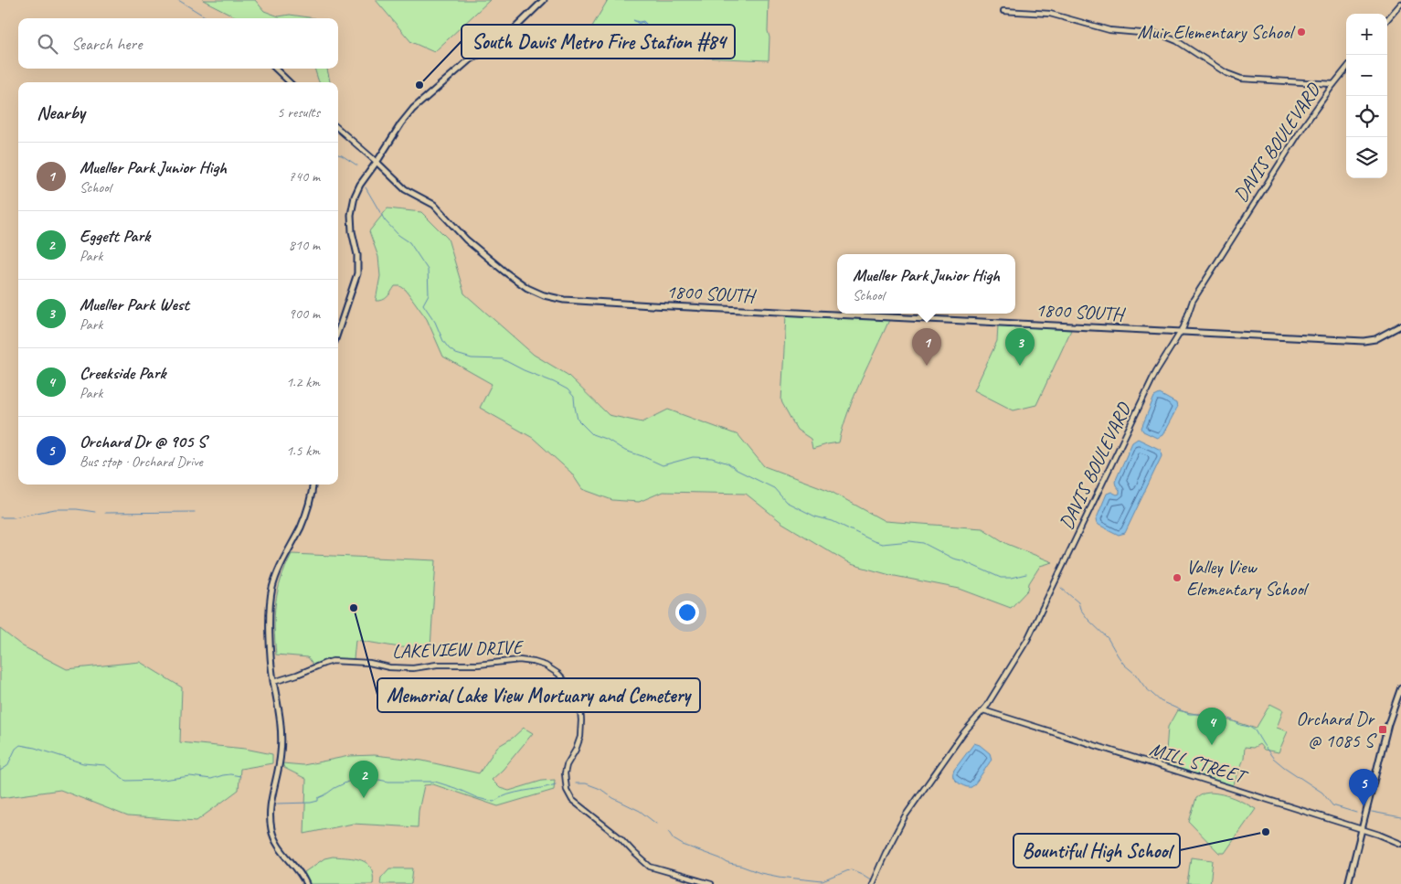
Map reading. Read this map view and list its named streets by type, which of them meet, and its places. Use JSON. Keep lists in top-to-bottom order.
{
  "streets": {
    "main road": ["1800 SOUTH"],
    "street": ["DAVIS BOULEVARD", "LAKEVIEW DRIVE", "MILL STREET"]
  },
  "crossings": [
    ["DAVIS BOULEVARD", "1800 SOUTH"],
    ["DAVIS BOULEVARD", "MILL STREET"]
  ],
  "places": {
    "other": [
      "Muir Elementary School",
      "South Davis Metro Fire Station #84",
      "Valley View Elementary School",
      "Memorial Lake View Mortuary and Cemetery",
      "Bountiful High School"
    ],
    "transit": ["Orchard Dr @ 1085 S"]
  },
  "page": {
    "map_buttons": ["+", "−"],
    "search": "Search here",
    "heading": ["Nearby", "5 results"],
    "list": [
      {
        "mark": "1",
        "name": "Mueller Park Junior High",
        "note": "School",
        "value": "740 m"
      },
      {
        "mark": "2",
        "name": "Eggett Park",
        "note": "Park",
        "value": "810 m"
      },
      {
        "mark": "3",
        "name": "Mueller Park West",
        "note": "Park",
        "value": "900 m"
      },
      {
        "mark": "4",
        "name": "Creekside Park",
        "note": "Park",
        "value": "1.2 km"
      },
      {
        "mark": "5",
        "name": "Orchard Dr @ 905 S",
        "note": "Bus stop · Orchard Drive",
        "value": "1.5 km"
      }
    ],
    "popup": ["Mueller Park Junior High", "School"],
    "pins": [
      "1",
      "3",
      "4",
      "2",
      "5"
    ]
  }
}
